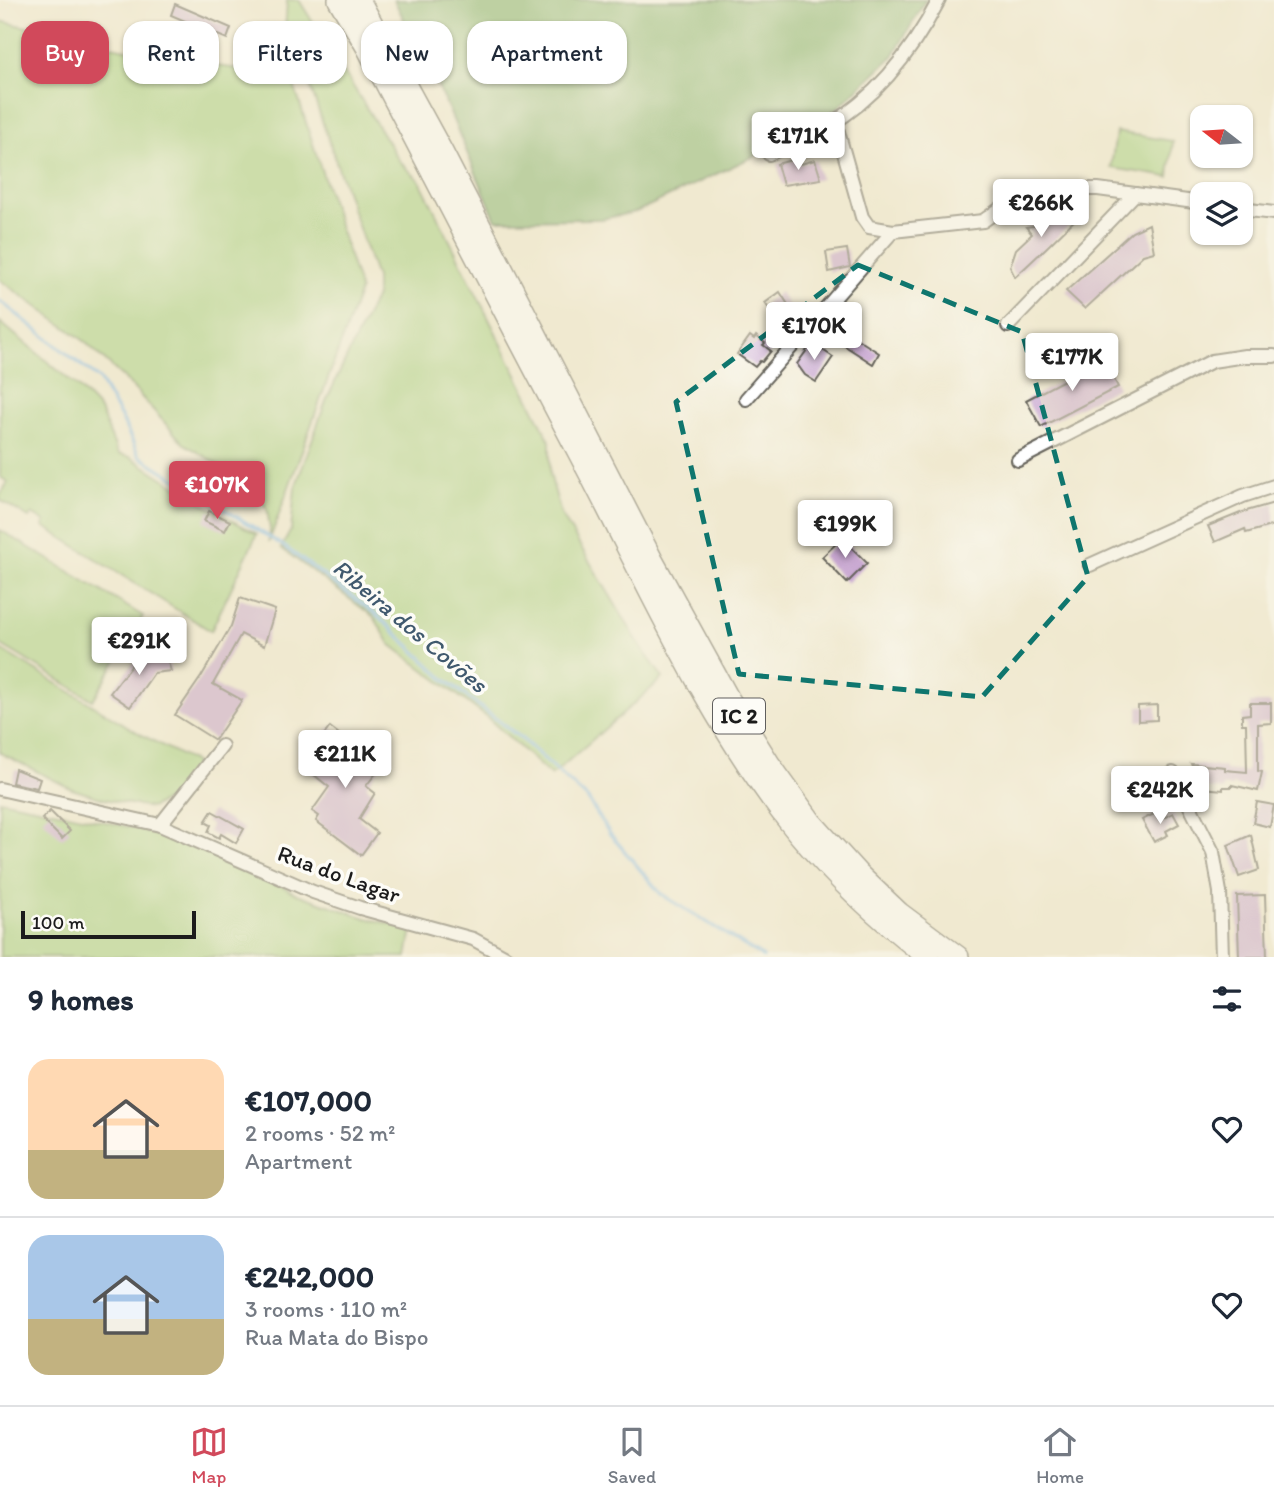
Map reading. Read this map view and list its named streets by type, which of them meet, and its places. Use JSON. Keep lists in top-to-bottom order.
{
  "streets": {
    "highway": ["IC 2"],
    "street": ["Rua do Lagar"]
  },
  "water": ["Ribeira dos Covões"],
  "scale_bar": "100 m",
  "north": "left",
  "page": {
    "chip": [
      "Buy",
      "Rent",
      "Filters",
      "New",
      "Apartment"
    ],
    "price": [
      "€171K",
      "€266K",
      "€170K",
      "€177K",
      "€107K",
      "€199K",
      "€291K",
      "€211K",
      "€242K"
    ],
    "scale": "100 m",
    "heading": "9 homes",
    "list": [
      {
        "name": "€107,000",
        "note": "2 rooms · 52 m² · Apartment"
      },
      {
        "name": "€242,000",
        "note": "3 rooms · 110 m² · Rua Mata do Bispo"
      }
    ],
    "tabs": ["Map", "Saved", "Home"]
  }
}
